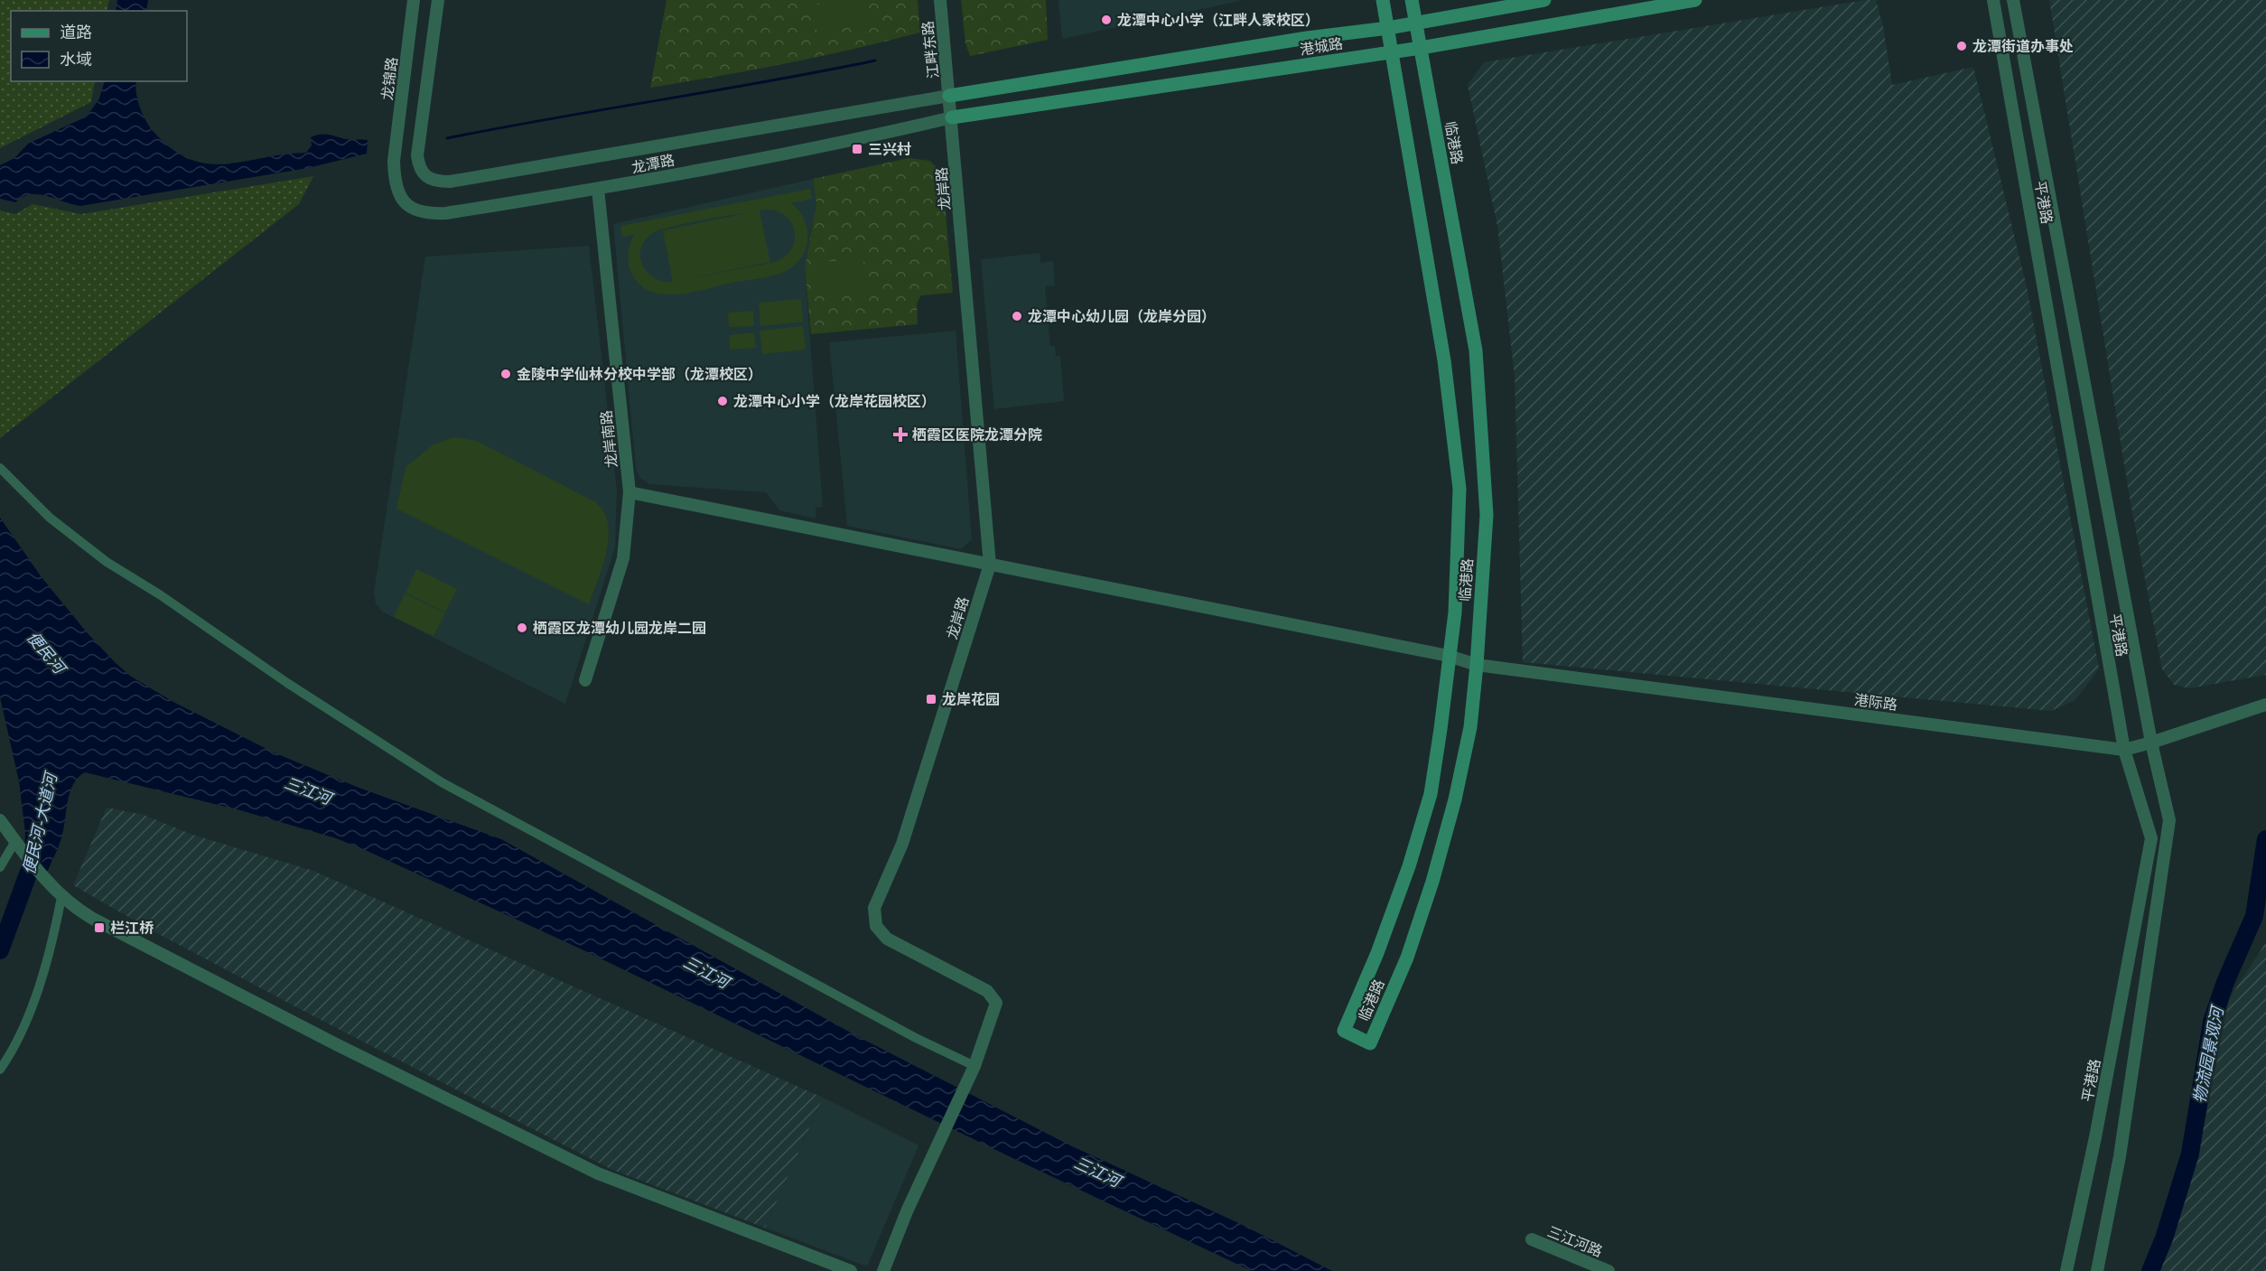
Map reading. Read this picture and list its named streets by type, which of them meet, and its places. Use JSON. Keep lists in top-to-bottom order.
{
  "streets": {
    "main road": ["港城路", "临港路"],
    "street": [
      "江畔东路",
      "龙锦路",
      "龙潭路",
      "龙岸路",
      "平港路",
      "龙岸南路",
      "港际路",
      "三江河路"
    ]
  },
  "crossings": [
    ["港城路", "江畔东路"],
    ["港城路", "临港路"],
    ["港城路", "龙潭路"],
    ["港城路", "龙岸路"],
    ["江畔东路", "龙潭路"],
    ["江畔东路", "龙岸路"],
    ["龙锦路", "龙潭路"],
    ["临港路", "港际路"],
    ["龙潭路", "龙岸路"],
    ["龙潭路", "龙岸南路"],
    ["龙岸路", "港际路"],
    ["平港路", "港际路"],
    ["龙岸南路", "港际路"]
  ],
  "water": [
    "便民河",
    "三江河",
    "便民河-大道河",
    "物流园景观河"
  ],
  "places": {
    "other": [
      "龙潭中心小学（江畔人家校区）",
      "龙潭街道办事处",
      "龙潭中心幼儿园（龙岸分园）",
      "金陵中学仙林分校中学部（龙潭校区）",
      "龙潭中心小学（龙岸花园校区）",
      "栖霞区龙潭幼儿园龙岸二园"
    ],
    "transit": ["三兴村", "龙岸花园", "栏江桥"],
    "health": ["栖霞区医院龙潭分院"]
  },
  "legend": ["道路", "水域"]
}
